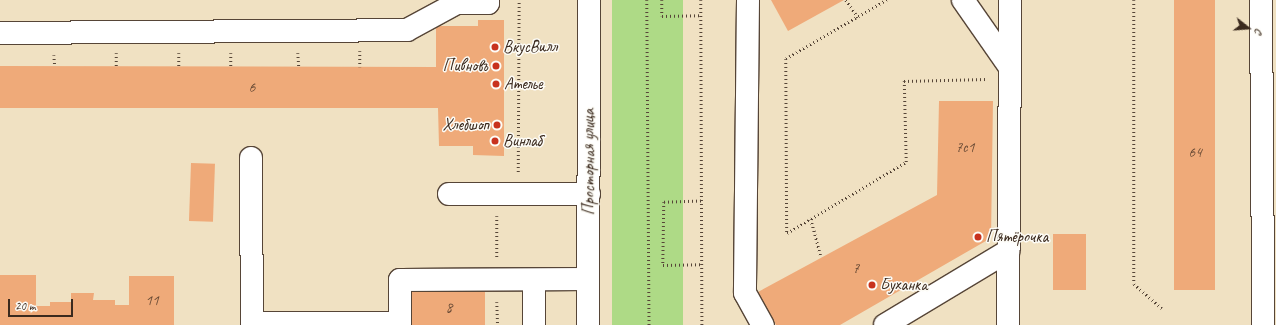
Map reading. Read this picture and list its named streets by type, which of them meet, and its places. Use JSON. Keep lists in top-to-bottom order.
{
  "streets": {
    "main road": ["Просторная улица"]
  },
  "places": [
    "ВкусВилл",
    "Пивновъ",
    "Ателье",
    "Хлебшоп",
    "Винлаб",
    "Пятёрочка",
    "Буханка"
  ],
  "house_numbers": [
    "6",
    "7с1",
    "64",
    "7",
    "11",
    "8"
  ],
  "scale_bar": "20 m",
  "north": "right"
}
